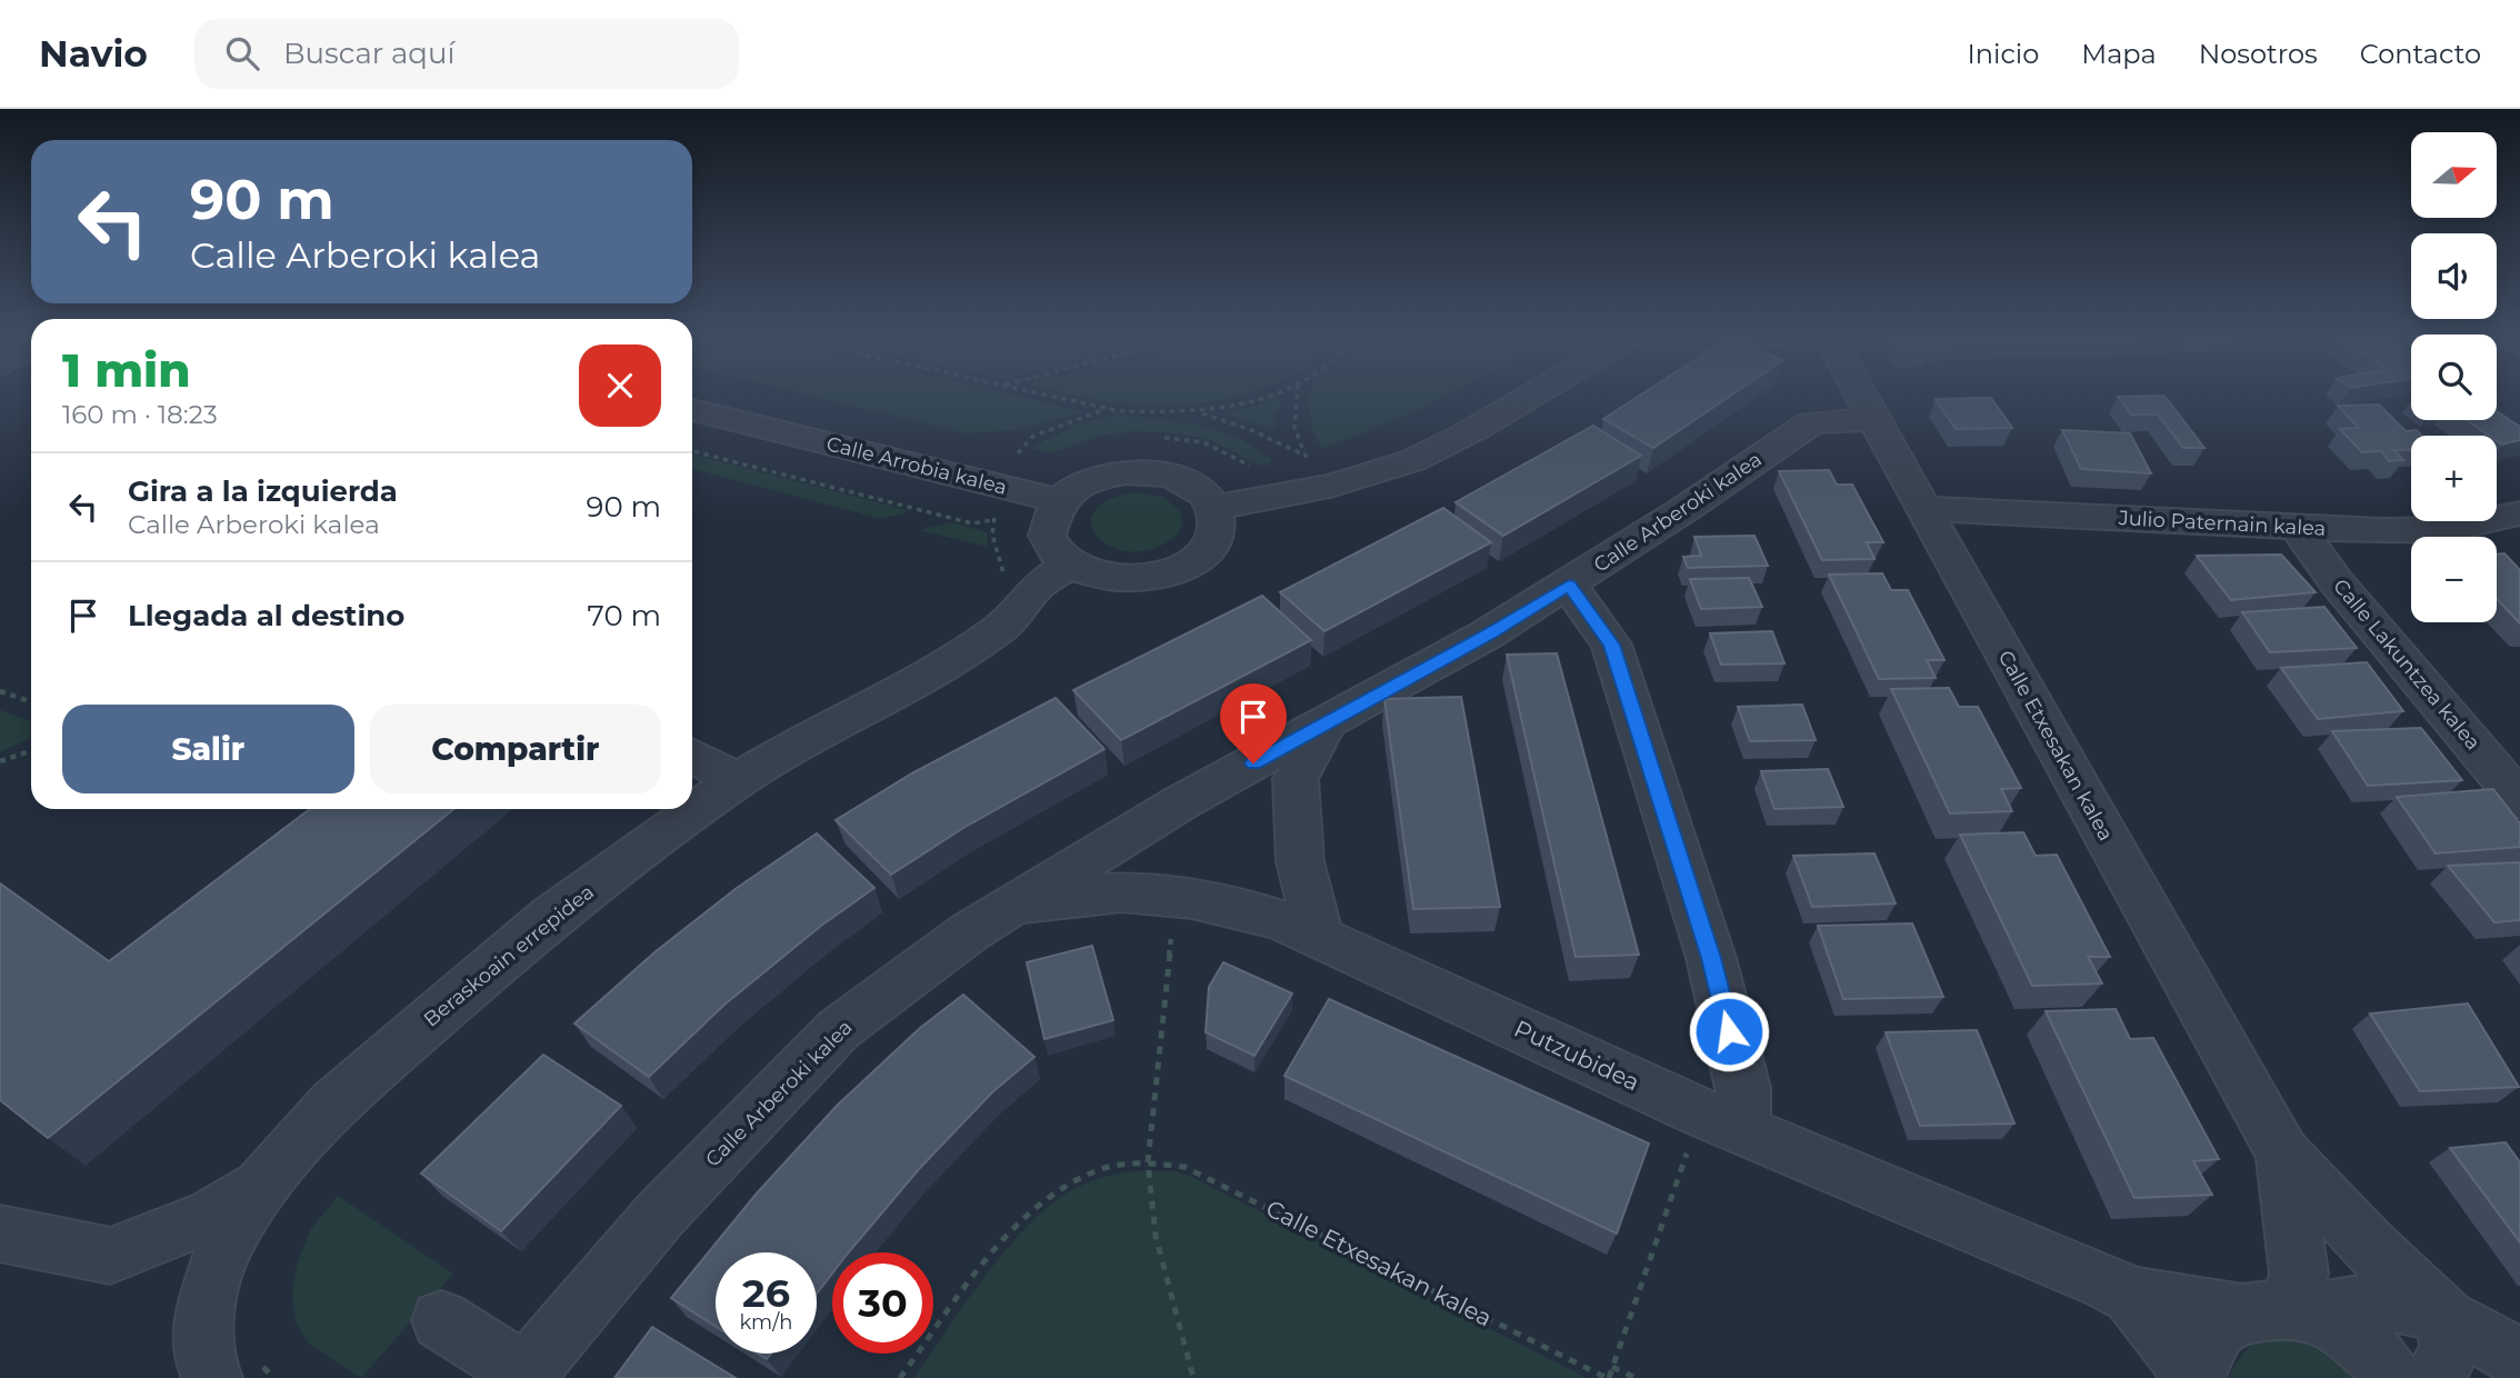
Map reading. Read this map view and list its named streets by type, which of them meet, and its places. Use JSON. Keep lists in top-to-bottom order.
{
  "streets": {
    "street": [
      "Calle Arrobia kalea",
      "Calle Arberoki kalea",
      "Julio Paternain kalea",
      "Calle Lakuntzea kalea",
      "Calle Etxesakan kalea",
      "Beraskoain errepidea",
      "Putzubidea"
    ]
  },
  "crossings": [
    ["Calle Arrobia kalea", "Beraskoain errepidea"],
    ["Calle Arberoki kalea", "Calle Etxesakan kalea"],
    ["Calle Arberoki kalea", "Putzubidea"],
    ["Julio Paternain kalea", "Calle Lakuntzea kalea"],
    ["Julio Paternain kalea", "Calle Etxesakan kalea"],
    ["Calle Etxesakan kalea", "Putzubidea"]
  ],
  "north": "right",
  "page": {
    "header": "Navio",
    "search": "Buscar aquí",
    "nav": [
      "Inicio",
      "Mapa",
      "Nosotros",
      "Contacto"
    ],
    "map_buttons": ["+", "−"],
    "turn": ["90 m", "Calle Arberoki kalea"],
    "heading": ["1 min", "160 m · 18:23"],
    "list": [
      {
        "name": "Gira a la izquierda",
        "note": "Calle Arberoki kalea",
        "value": "90 m"
      },
      {
        "name": "Llegada al destino",
        "value": "70 m"
      }
    ],
    "buttons": ["Salir", "Compartir"],
    "speed": "26 km/h",
    "limit": "30"
  }
}
